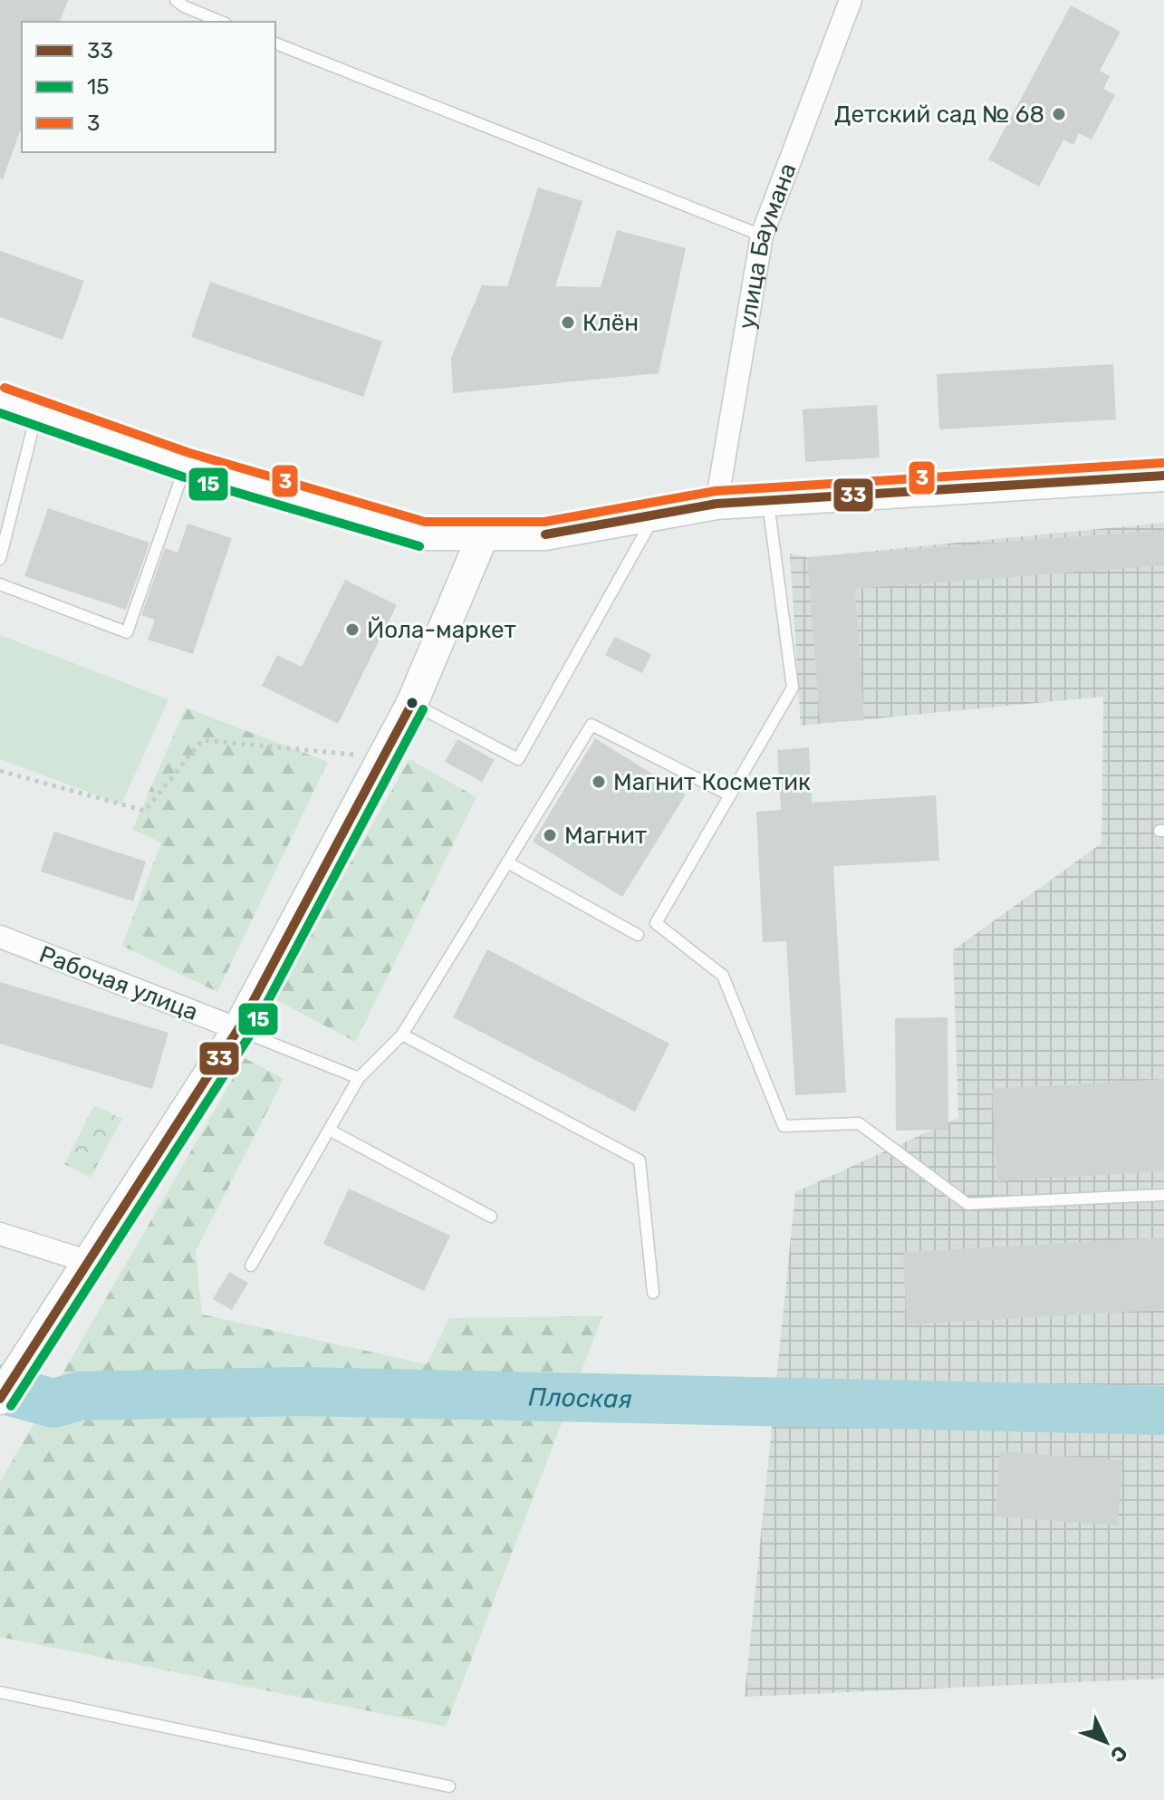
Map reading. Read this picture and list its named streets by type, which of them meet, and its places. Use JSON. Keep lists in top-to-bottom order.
{
  "streets": {
    "street": ["улица Баумана", "Рабочая улица"]
  },
  "water": ["Плоская"],
  "places": [
    "Детский сад № 68",
    "Клён",
    "Йола-маркет",
    "Магнит Косметик",
    "Магнит"
  ],
  "lines": ["transit line 3", "transit line 15", "transit line 33"],
  "legend": ["33", "15", "3"],
  "north": "bottom right"
}
